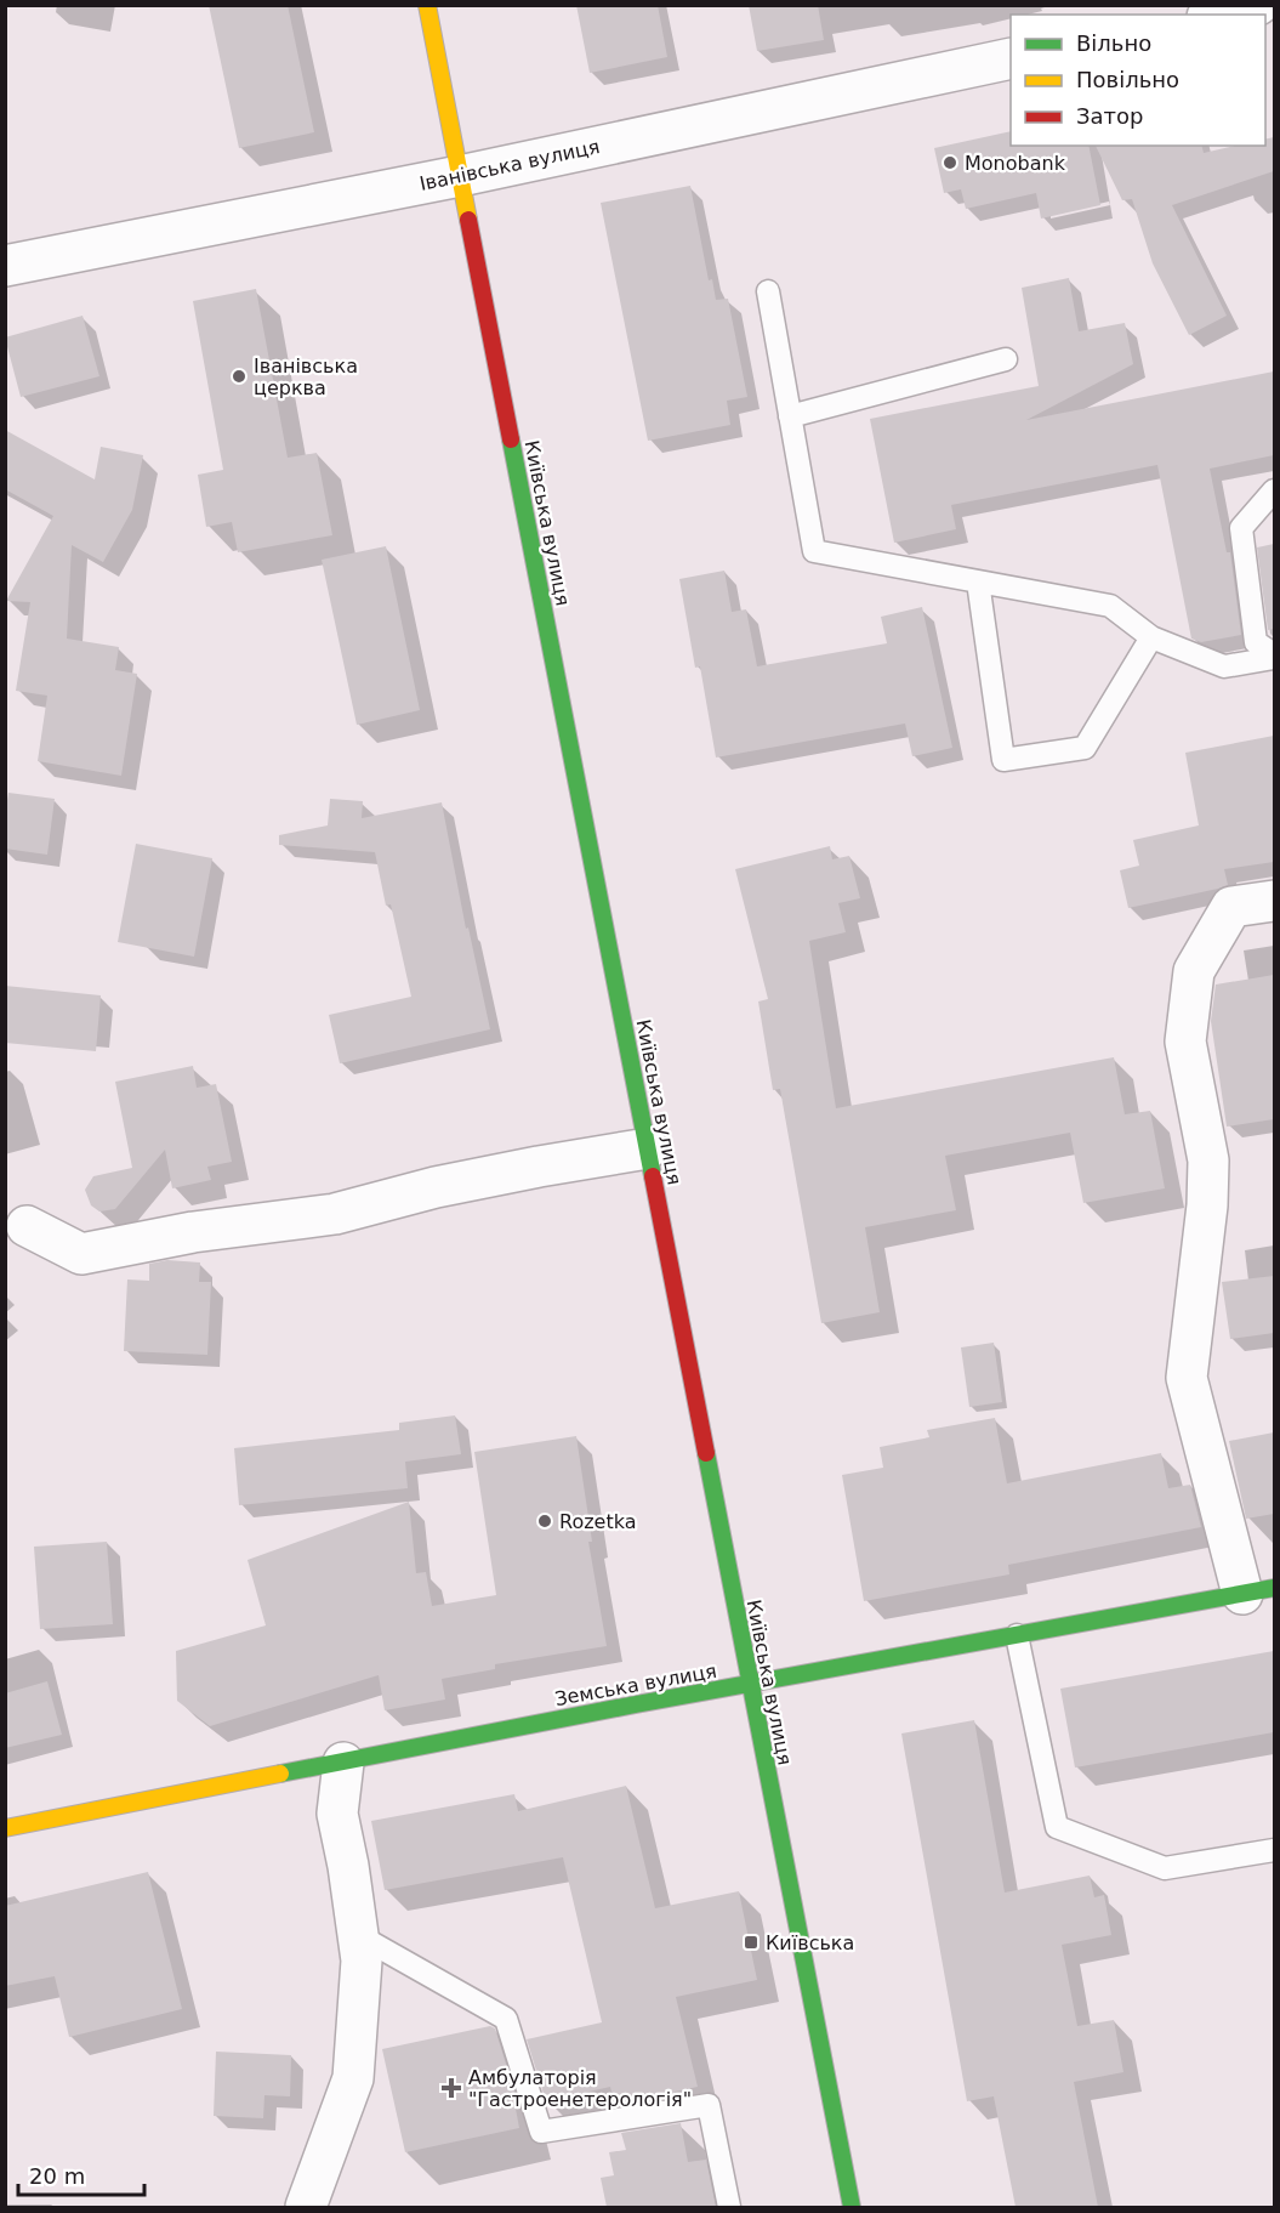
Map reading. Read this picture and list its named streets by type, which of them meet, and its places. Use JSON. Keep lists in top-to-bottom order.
{
  "streets": {
    "main road": ["Київська вулиця", "Земська вулиця"],
    "street": ["Іванівська вулиця"]
  },
  "crossings": [
    ["Іванівська вулиця", "Київська вулиця"],
    ["Київська вулиця", "Земська вулиця"]
  ],
  "places": {
    "other": ["Monobank", "Іванівська церква", "Rozetka"],
    "transit": ["Київська"],
    "health": ["Амбулаторія \"Гастроенетерологія\""]
  },
  "legend": ["Вільно", "Повільно", "Затор"],
  "scale_bar": "20 m"
}
